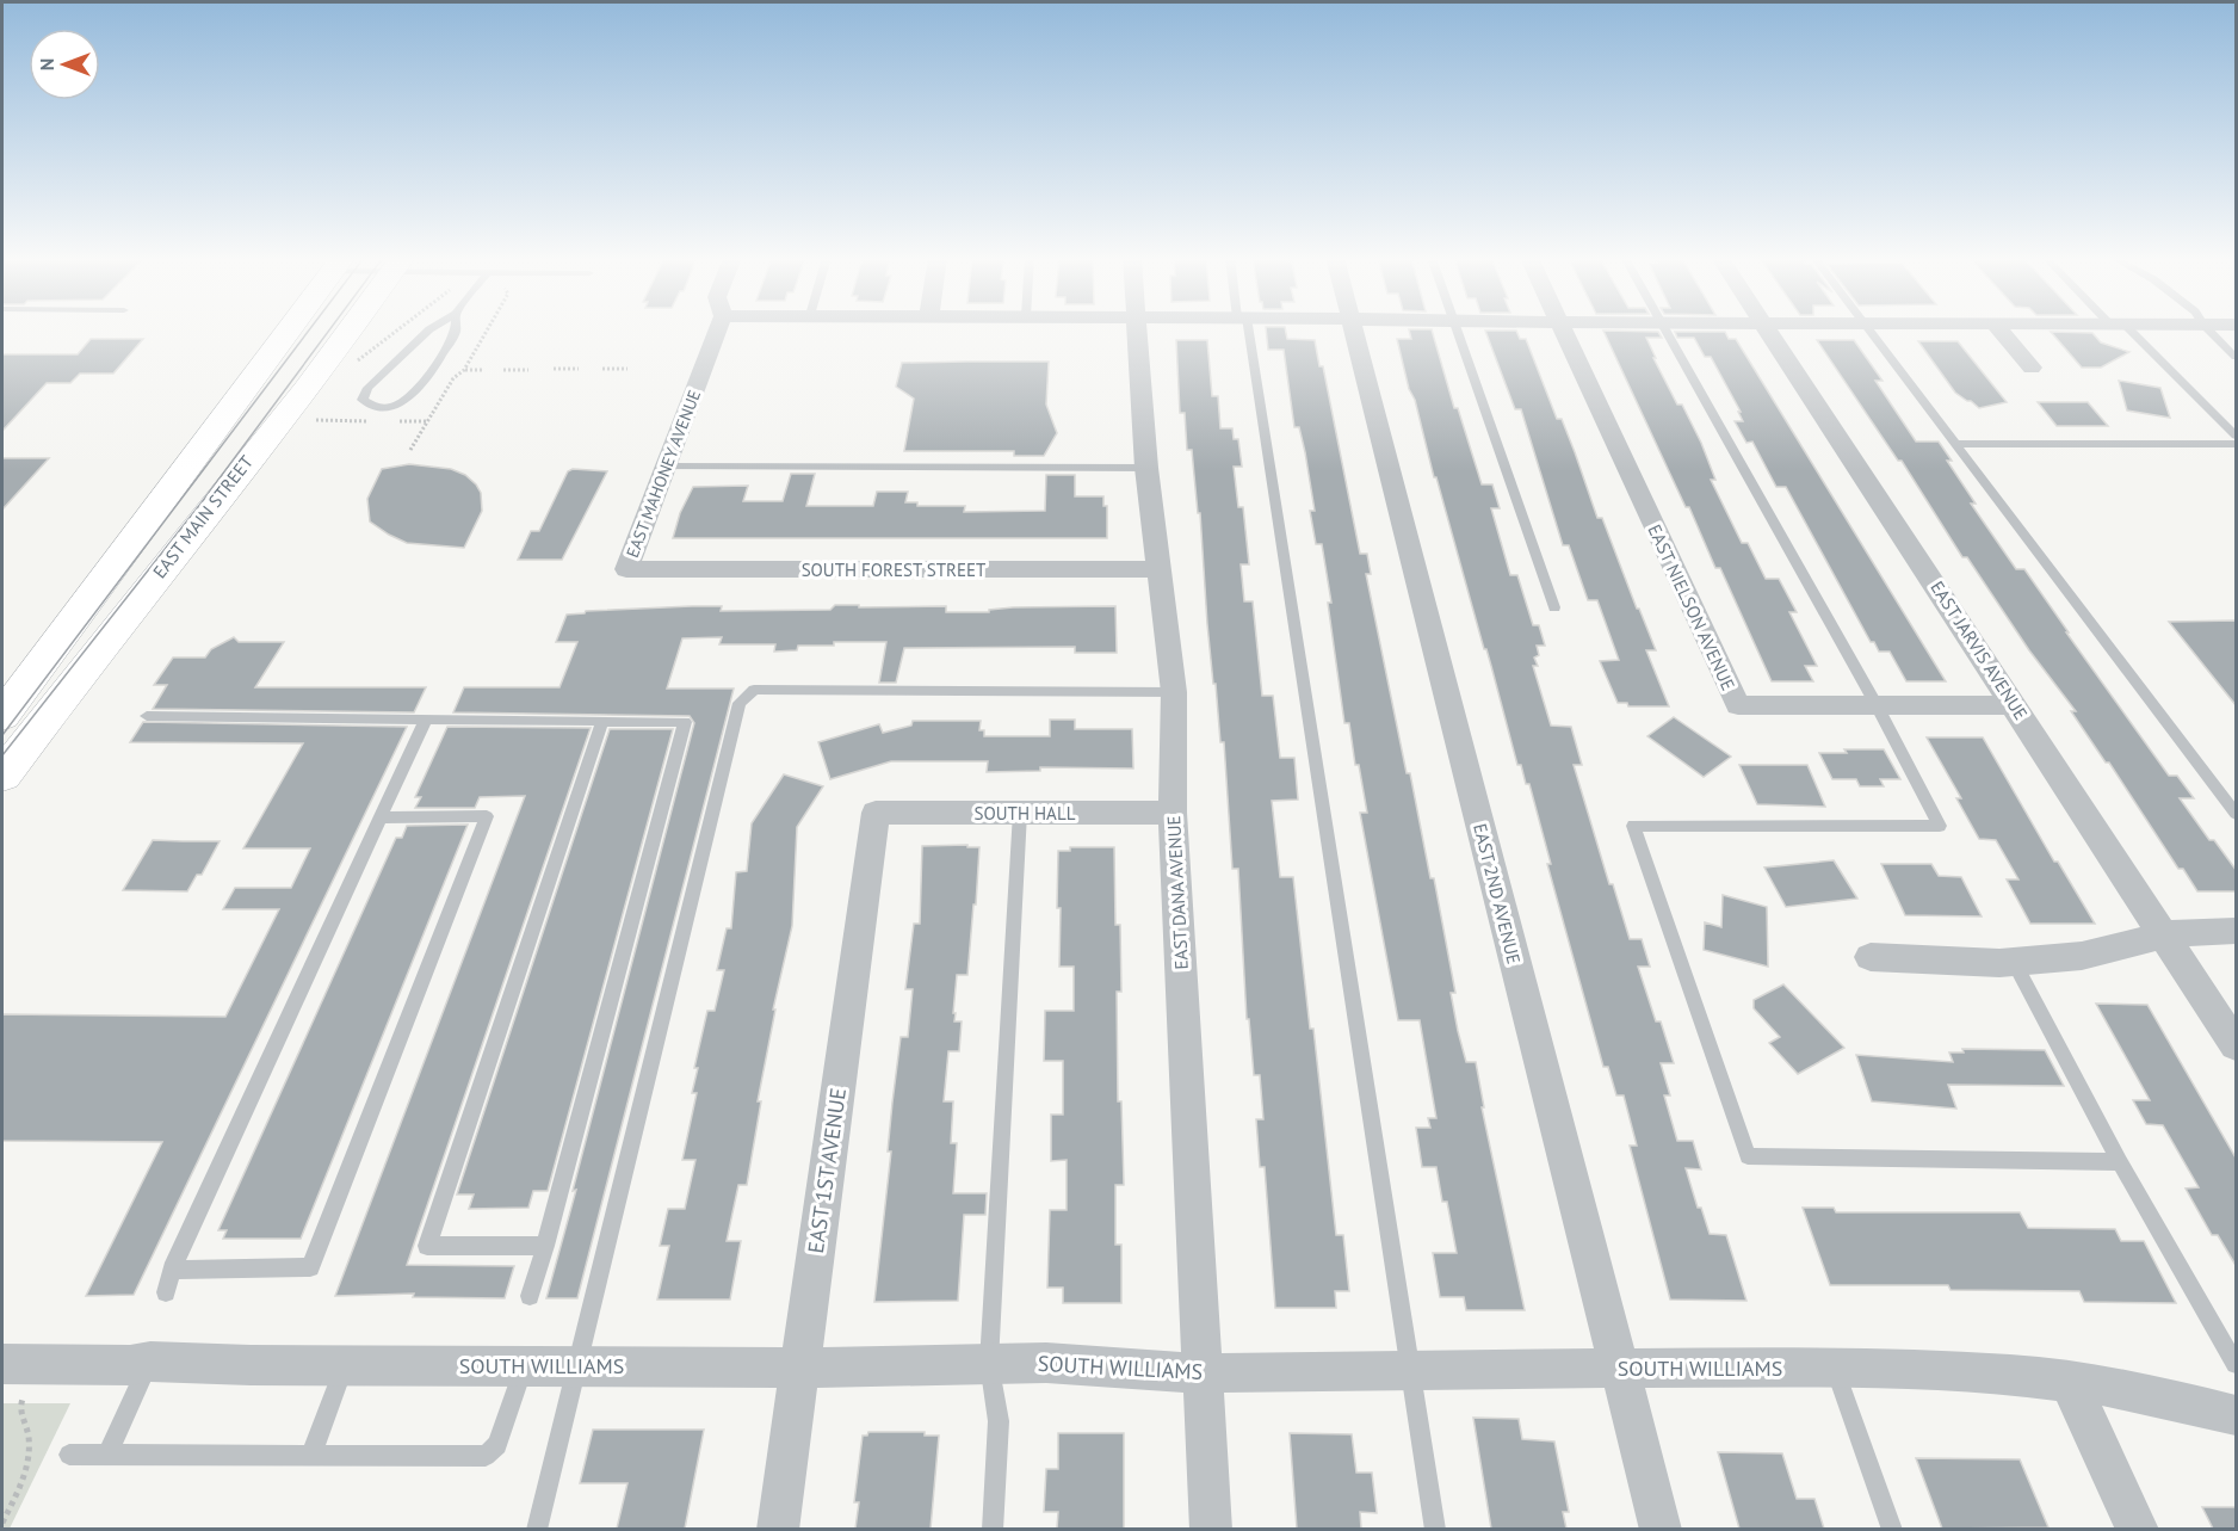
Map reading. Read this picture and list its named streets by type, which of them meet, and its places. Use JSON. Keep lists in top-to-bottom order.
{
  "streets": {
    "main road": ["EAST MAIN STREET"],
    "street": [
      "EAST MAHONEY AVENUE",
      "SOUTH FOREST STREET",
      "EAST NIELSON AVENUE",
      "EAST JARVIS AVENUE",
      "SOUTH HALL",
      "EAST DANA AVENUE",
      "EAST 2ND AVENUE",
      "EAST 1ST AVENUE",
      "SOUTH WILLIAMS"
    ]
  },
  "crossings": [
    ["EAST MAHONEY AVENUE", "SOUTH FOREST STREET"],
    ["SOUTH FOREST STREET", "EAST DANA AVENUE"],
    ["EAST NIELSON AVENUE", "EAST JARVIS AVENUE"],
    ["SOUTH HALL", "EAST DANA AVENUE"],
    ["SOUTH HALL", "EAST 1ST AVENUE"],
    ["EAST DANA AVENUE", "SOUTH WILLIAMS"],
    ["EAST 2ND AVENUE", "SOUTH WILLIAMS"],
    ["EAST 1ST AVENUE", "SOUTH WILLIAMS"]
  ],
  "north": "left"
}
